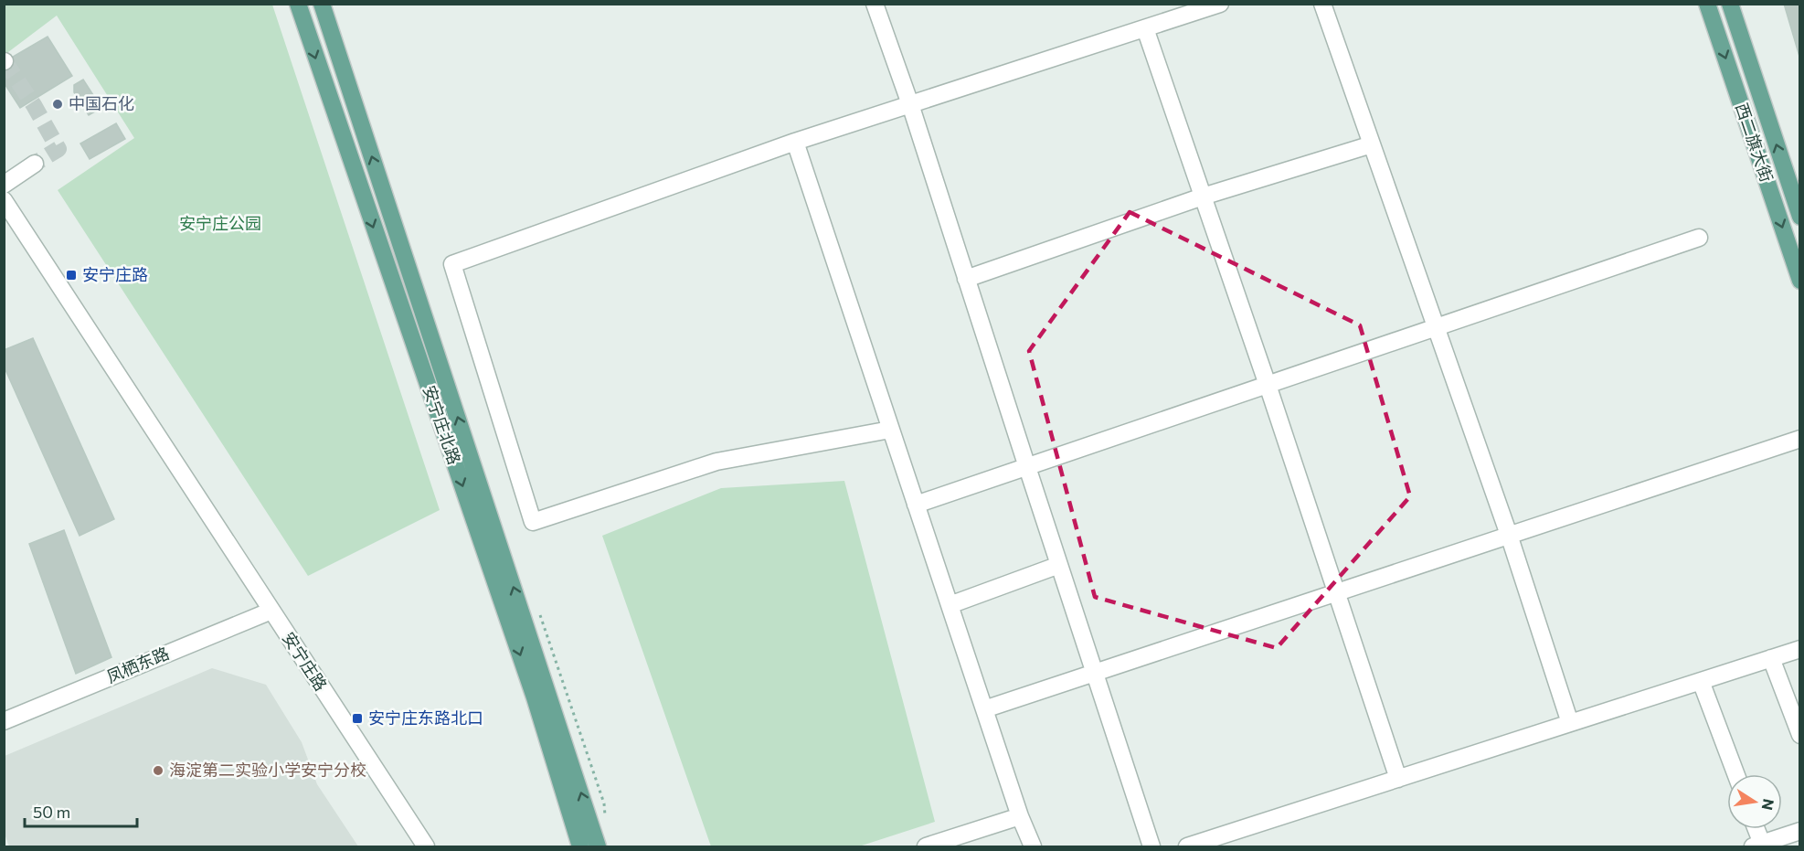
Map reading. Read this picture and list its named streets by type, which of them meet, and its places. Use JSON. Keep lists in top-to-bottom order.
{
  "streets": {
    "main road": ["西二旗大街", "安宁庄北路"],
    "street": ["安宁庄路", "凤栖东路"]
  },
  "crossings": [
    ["安宁庄路", "凤栖东路"]
  ],
  "parks": ["安宁庄公园"],
  "places": {
    "other": ["中国石化", "海淀第二实验小学安宁分校"],
    "transit": ["安宁庄路", "安宁庄东路北口"]
  },
  "scale_bar": "50 m",
  "north": "right"
}
